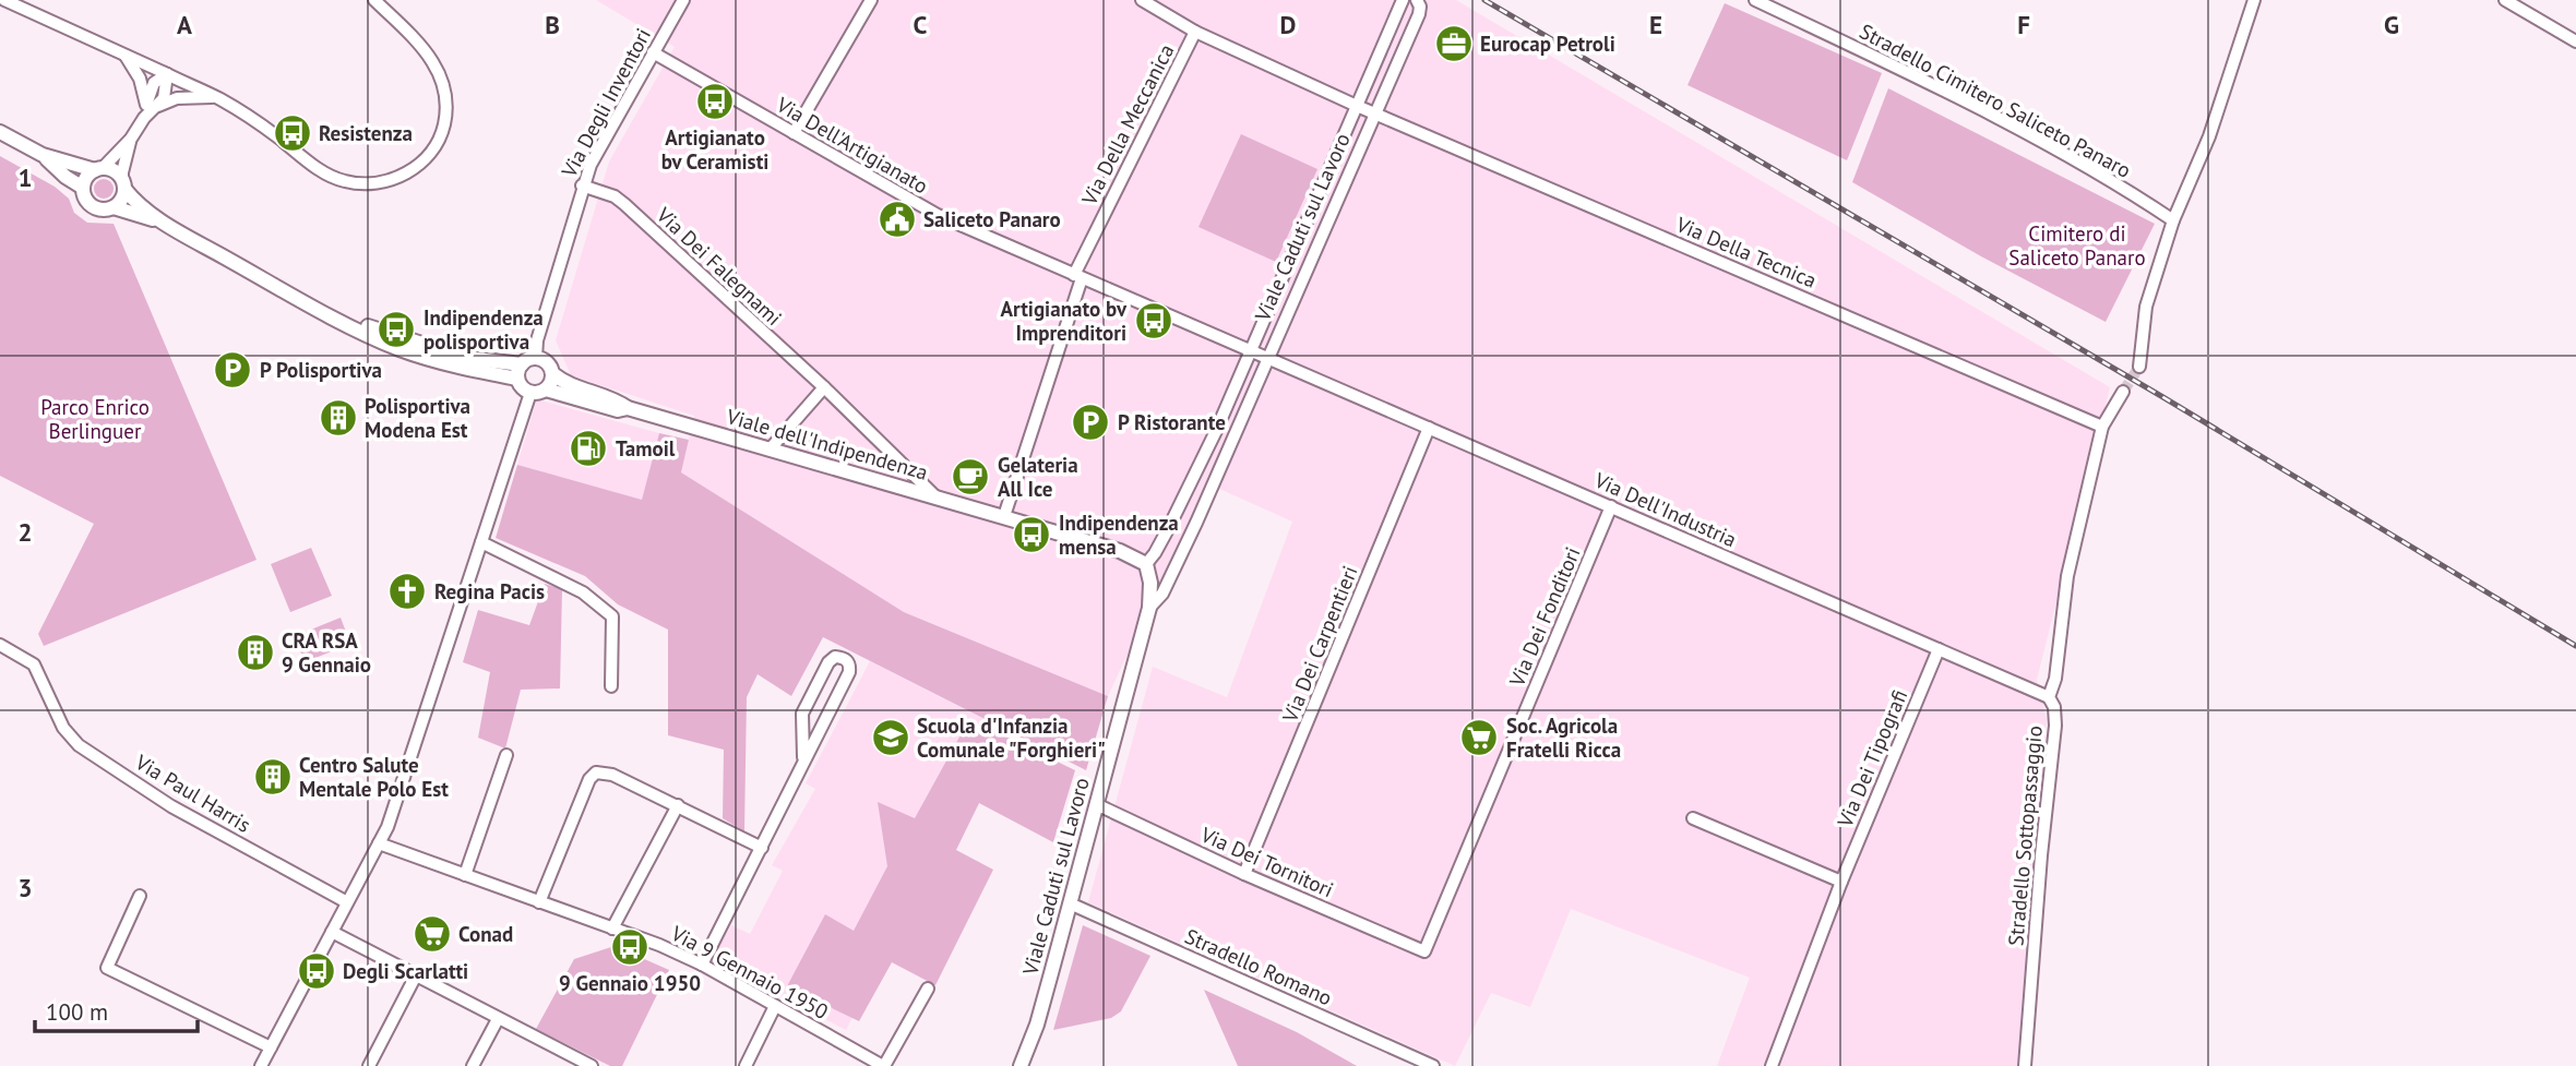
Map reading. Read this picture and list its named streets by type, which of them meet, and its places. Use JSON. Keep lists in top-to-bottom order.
{
  "streets": {
    "street": [
      "Stradello Cimitero Saliceto Panaro",
      "Via Degli Inventori",
      "Via Della Meccanica",
      "Via Dell'Artigianato",
      "Viale Caduti sul Lavoro",
      "Via Della Tecnica",
      "Via Dei Falegnami",
      "Viale dell'Indipendenza",
      "Via Dell'Industria",
      "Via Dei Fonditori",
      "Via Dei Carpentieri",
      "Via Dei Tipografi",
      "Via Paul Harris",
      "Stradello Sottopassaggio",
      "Via Dei Tornitori",
      "Stradello Romano",
      "Via 9 Gennaio 1950"
    ]
  },
  "crossings": [
    ["Via Degli Inventori", "Via Dell'Artigianato"],
    ["Via Degli Inventori", "Via Dei Falegnami"],
    ["Via Degli Inventori", "Viale dell'Indipendenza"],
    ["Via Della Meccanica", "Via Dell'Artigianato"],
    ["Via Della Meccanica", "Viale dell'Indipendenza"],
    ["Via Dell'Artigianato", "Viale Caduti sul Lavoro"],
    ["Viale Caduti sul Lavoro", "Via Della Tecnica"],
    ["Viale Caduti sul Lavoro", "Viale dell'Indipendenza"],
    ["Viale Caduti sul Lavoro", "Via Dell'Industria"],
    ["Viale Caduti sul Lavoro", "Via Dei Tornitori"],
    ["Viale Caduti sul Lavoro", "Stradello Romano"],
    ["Via Della Tecnica", "Stradello Sottopassaggio"],
    ["Via Dei Falegnami", "Viale dell'Indipendenza"],
    ["Via Dell'Industria", "Via Dei Fonditori"],
    ["Via Dell'Industria", "Via Dei Carpentieri"],
    ["Via Dell'Industria", "Via Dei Tipografi"],
    ["Via Dell'Industria", "Stradello Sottopassaggio"],
    ["Via Dei Fonditori", "Via Dei Tornitori"],
    ["Via Dei Carpentieri", "Via Dei Tornitori"]
  ],
  "parks": ["Cimitero di Saliceto Panaro", "Parco Enrico Berlinguer"],
  "places": {
    "office": ["Eurocap Petroli"],
    "bus stop": [
      "Artigianato bv Ceramisti",
      "Resistenza",
      "Artigianato bv Imprenditori",
      "Indipendenza polisportiva",
      "Indipendenza mensa",
      "9 Gennaio 1950",
      "Degli Scarlatti"
    ],
    "public building": ["Saliceto Panaro"],
    "parking": ["P Polisportiva", "P Ristorante"],
    "building": ["Polisportiva Modena Est", "CRA RSA 9 Gennaio", "Centro Salute Mentale Polo Est"],
    "fuel station": ["Tamoil"],
    "cafe": ["Gelateria All Ice"],
    "church": ["Regina Pacis"],
    "school or university": ["Scuola d'Infanzia Comunale \"Forghieri\""],
    "supermarket": ["Soc. Agricola Fratelli Ricca", "Conad"]
  },
  "scale_bar": "100 m",
  "grid": {
    "columns": [
      "A",
      "B",
      "C",
      "D",
      "E",
      "F",
      "G"
    ],
    "rows": ["1", "2", "3"]
  }
}
